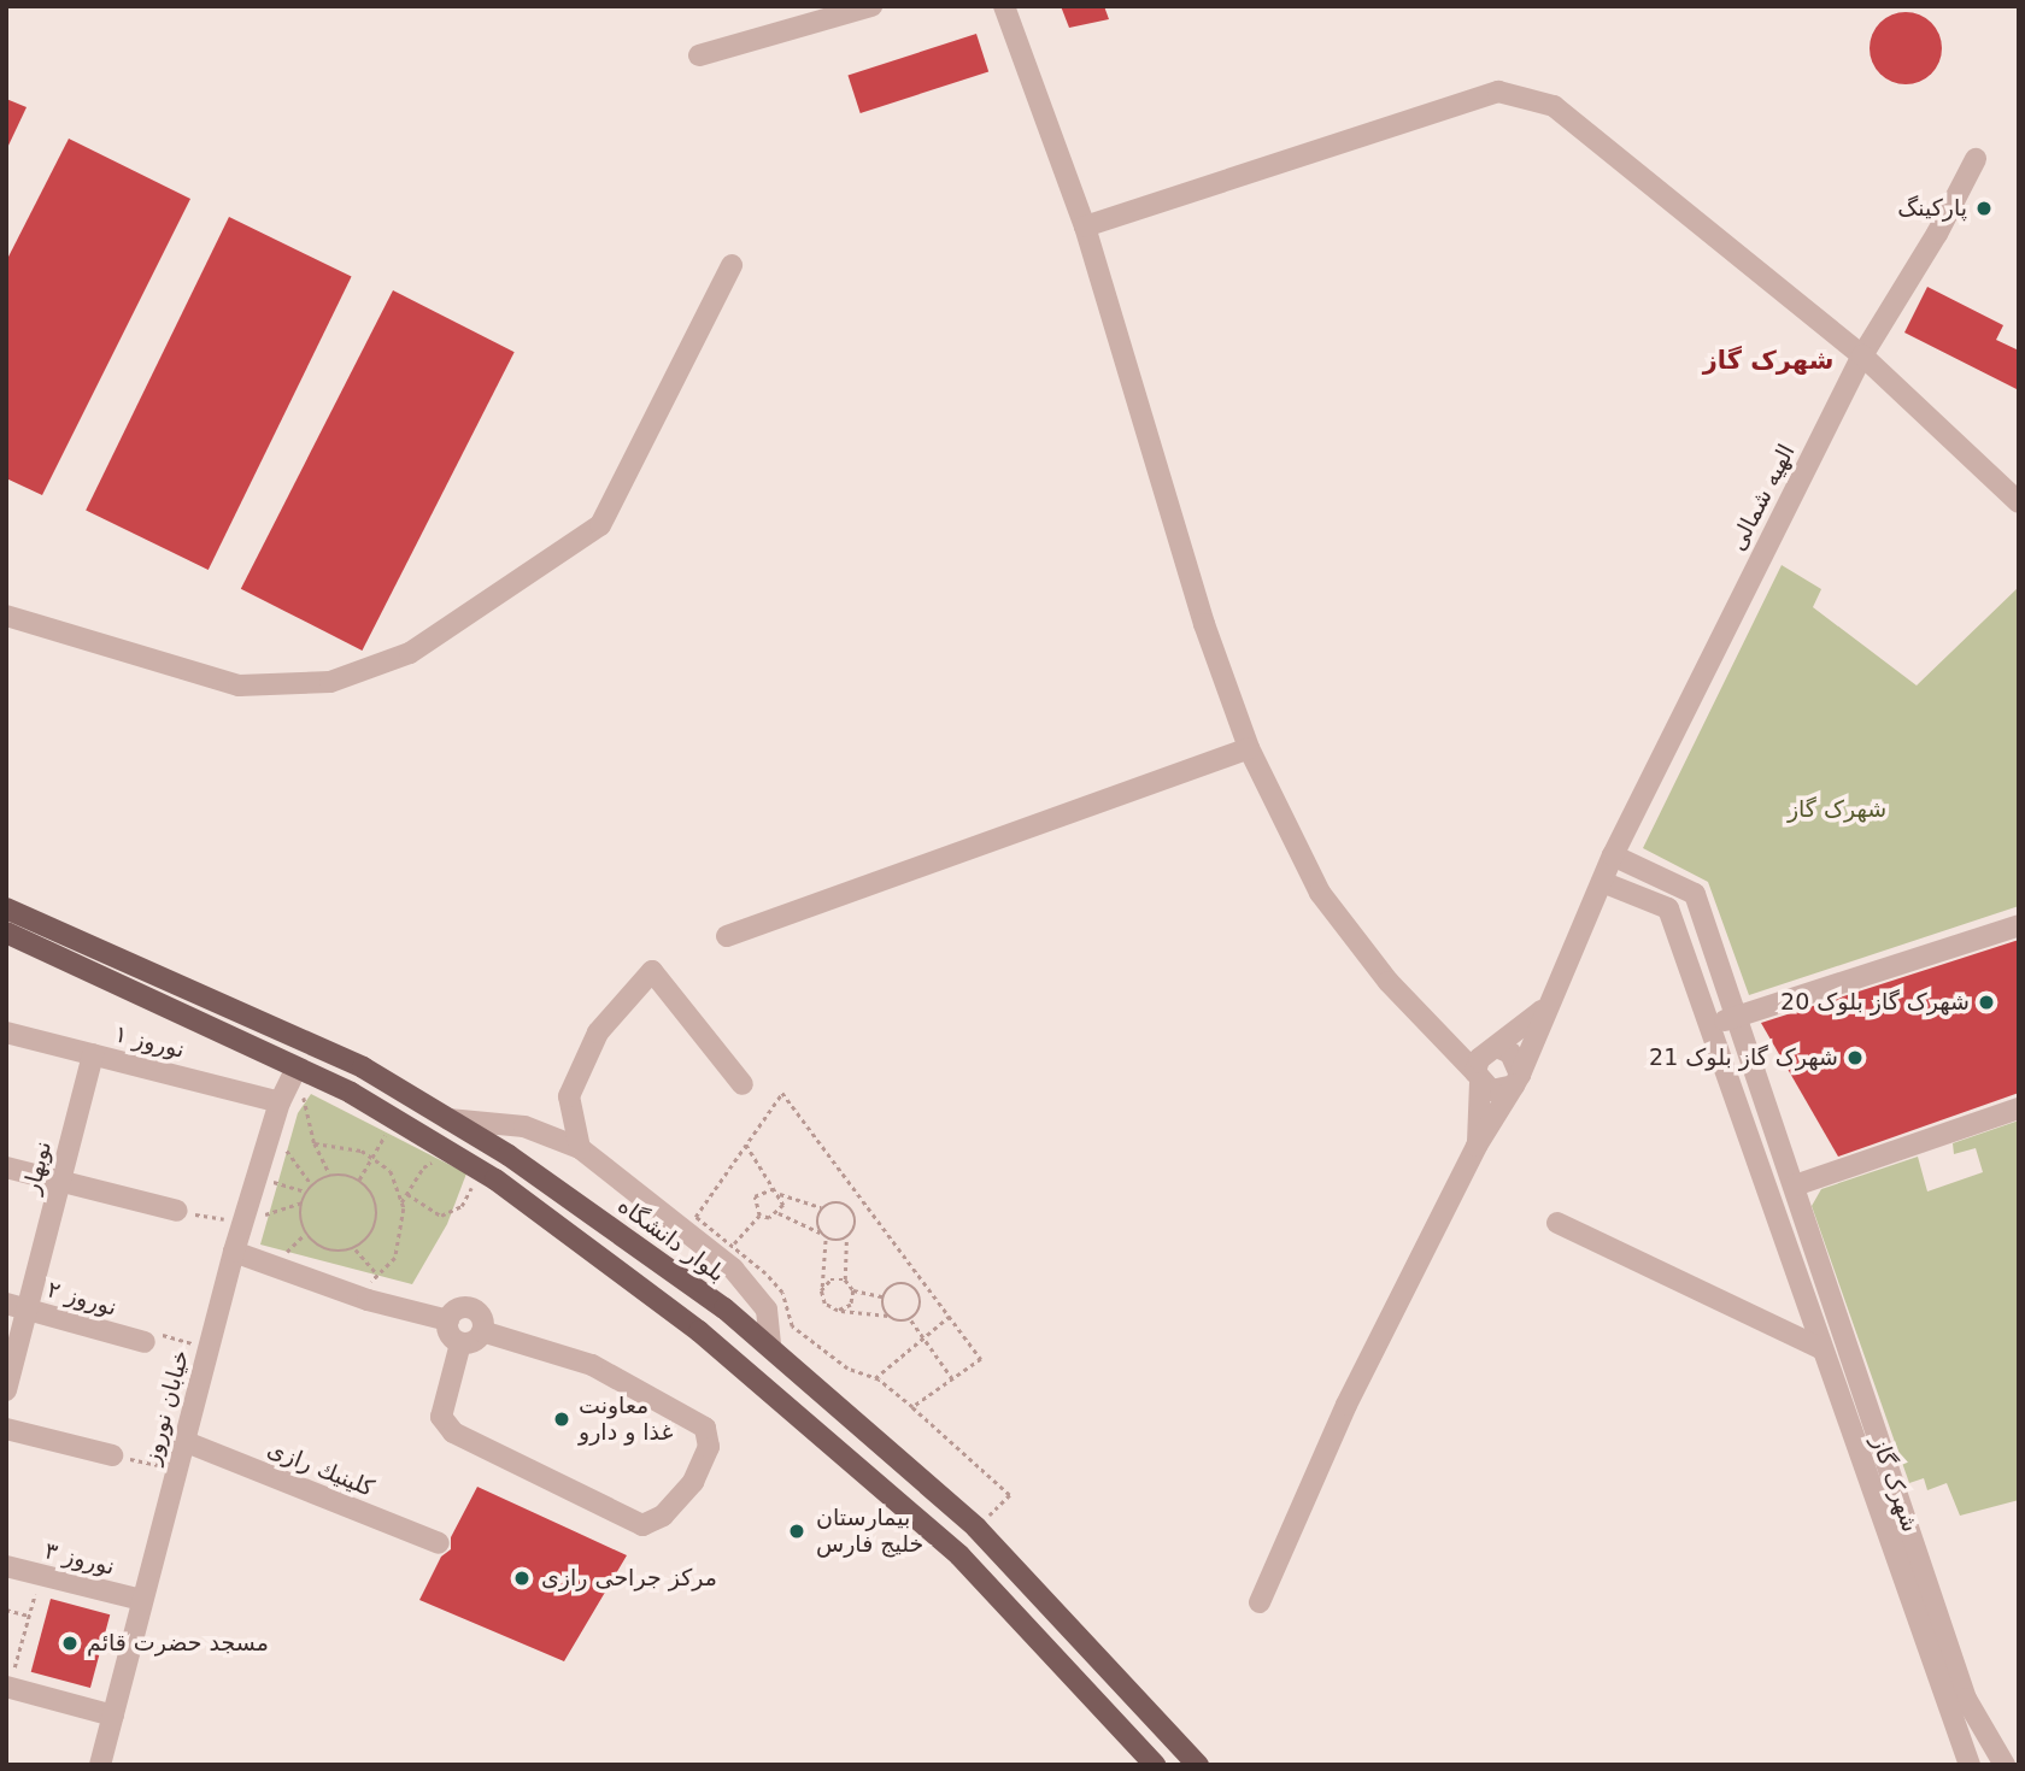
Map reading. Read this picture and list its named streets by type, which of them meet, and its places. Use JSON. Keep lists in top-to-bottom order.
{
  "streets": {
    "main road": ["بلوار دانشگاه"],
    "street": [
      "الهیه شمالی",
      "نوروز ۱",
      "نوبهار",
      "نوروز ۲",
      "خیابان نوروز",
      "كلينيك رازی",
      "شهرک گاز",
      "نوروز ۳"
    ]
  },
  "crossings": [
    ["الهیه شمالی", "شهرک گاز"],
    ["نوروز ۱", "نوبهار"],
    ["نوروز ۱", "خیابان نوروز"],
    ["نوبهار", "نوروز ۲"],
    ["خیابان نوروز", "كلينيك رازی"],
    ["خیابان نوروز", "نوروز ۳"]
  ],
  "districts": ["شهرک گاز"],
  "parks": ["شهرک گاز"],
  "places": [
    "پارکینگ",
    "شهرک گاز بلوک 20",
    "شهرک گاز بلوک 21",
    "معاونت غذا و دارو",
    "بیمارستان خلیج فارس",
    "مرکز جراحی رازی",
    "مسجد حضرت قائم"
  ]
}
